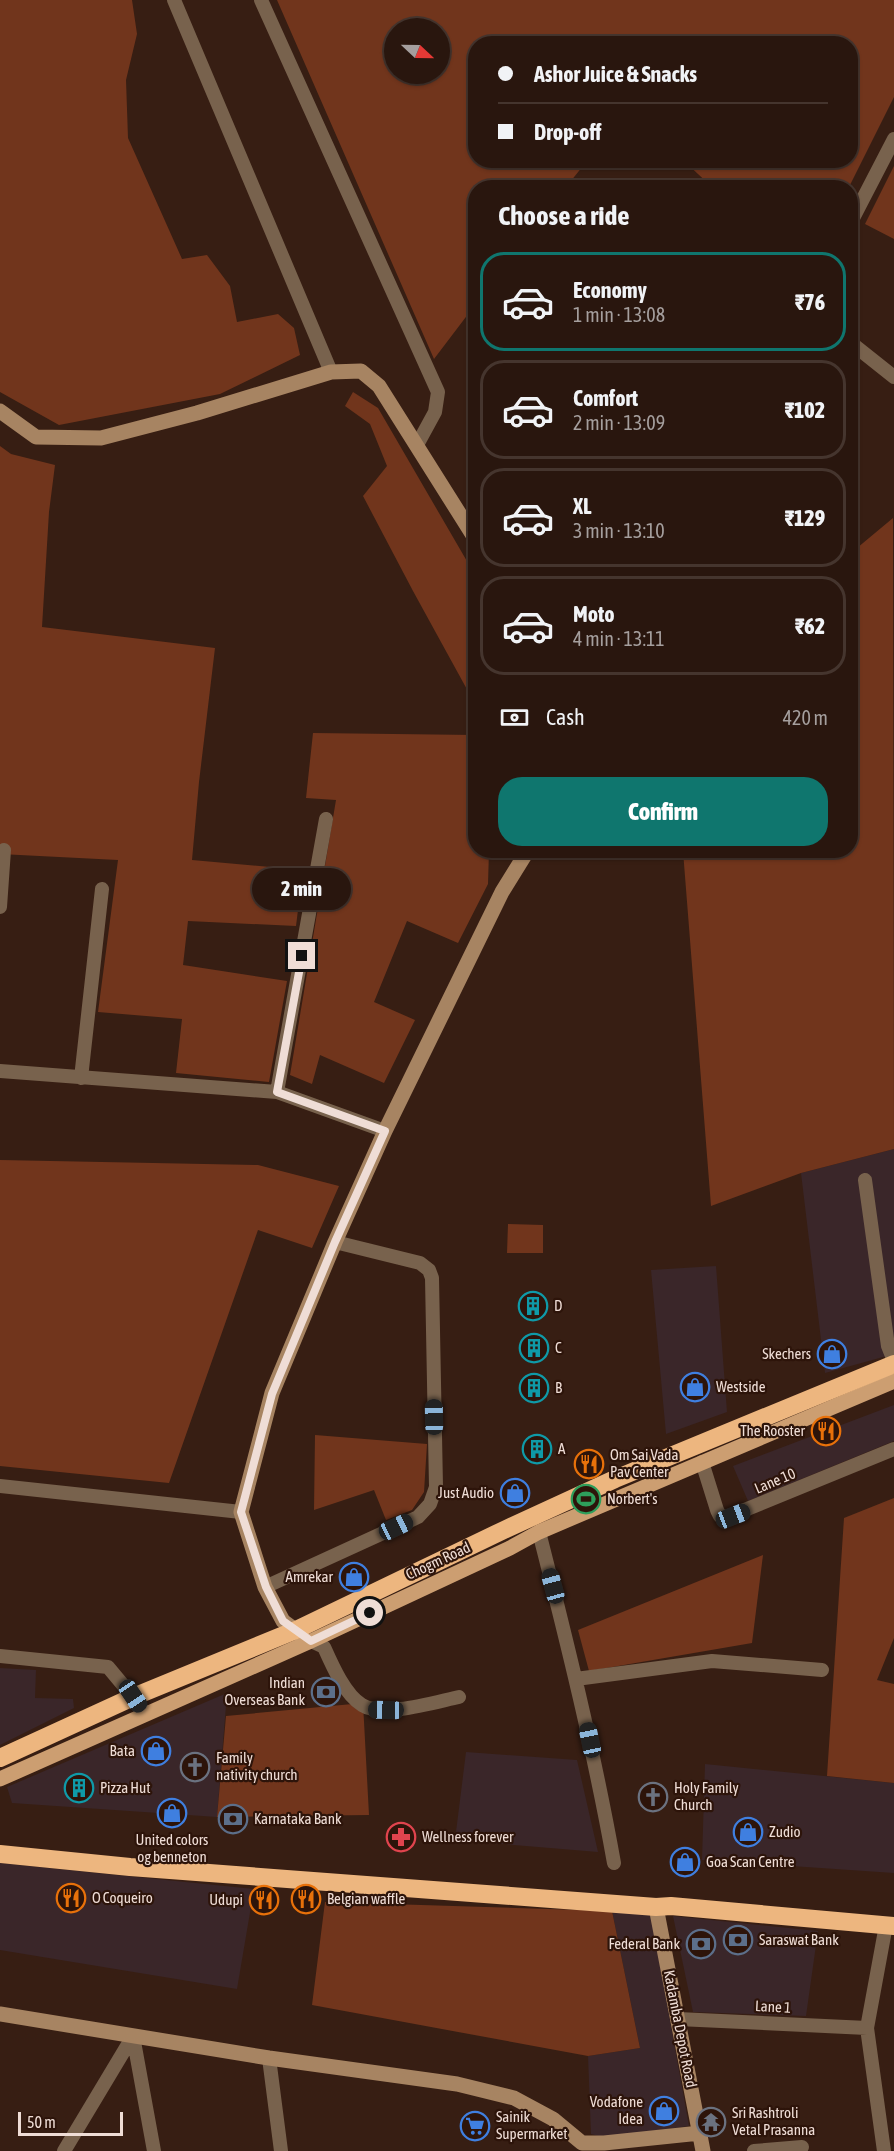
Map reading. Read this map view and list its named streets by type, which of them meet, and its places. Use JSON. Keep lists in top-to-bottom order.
{
  "streets": {
    "highway": ["Chogm Road"],
    "street": ["Lane 10", "Lane 1", "Kadamba Depot Road"]
  },
  "crossings": [
    ["Lane 10", "Chogm Road"],
    ["Lane 1", "Kadamba Depot Road"]
  ],
  "places": {
    "building": [
      "D",
      "C",
      "B",
      "A",
      "Pizza Hut"
    ],
    "shop": [
      "Skechers",
      "Westside",
      "Just Audio",
      "Amrekar",
      "Bata",
      "United colors og benneton",
      "Zudio",
      "Goa Scan Centre",
      "Vodafone Idea"
    ],
    "restaurant": [
      "The Rooster",
      "Om Sai Vada Pav Center",
      "O Coqueiro",
      "Belgian waffle",
      "Udupi"
    ],
    "sports": ["Norbert's"],
    "bank": [
      "Indian Overseas Bank",
      "Karnataka Bank",
      "Saraswat Bank",
      "Federal Bank"
    ],
    "church": ["Family nativity church", "Holy Family Church"],
    "pharmacy": ["Wellness forever"],
    "temple": ["Sri Rashtroli Vetal Prasanna"],
    "supermarket": ["Sainik Supermarket"]
  },
  "scale_bar": "50 m",
  "north": "right",
  "page": {
    "banner": ["Ashor Juice & Snacks", "Drop-off"],
    "heading": "Choose a ride",
    "list": [
      {
        "name": "Economy",
        "note": "1 min · 13:08",
        "value": "₹76"
      },
      {
        "name": "Comfort",
        "note": "2 min · 13:09",
        "value": "₹102"
      },
      {
        "name": "XL",
        "note": "3 min · 13:10",
        "value": "₹129"
      },
      {
        "name": "Moto",
        "note": "4 min · 13:11",
        "value": "₹62"
      }
    ],
    "pay": ["Cash", "420 m"],
    "buttons": "Confirm",
    "bubble": "2 min",
    "scale": "50 m"
  }
}
